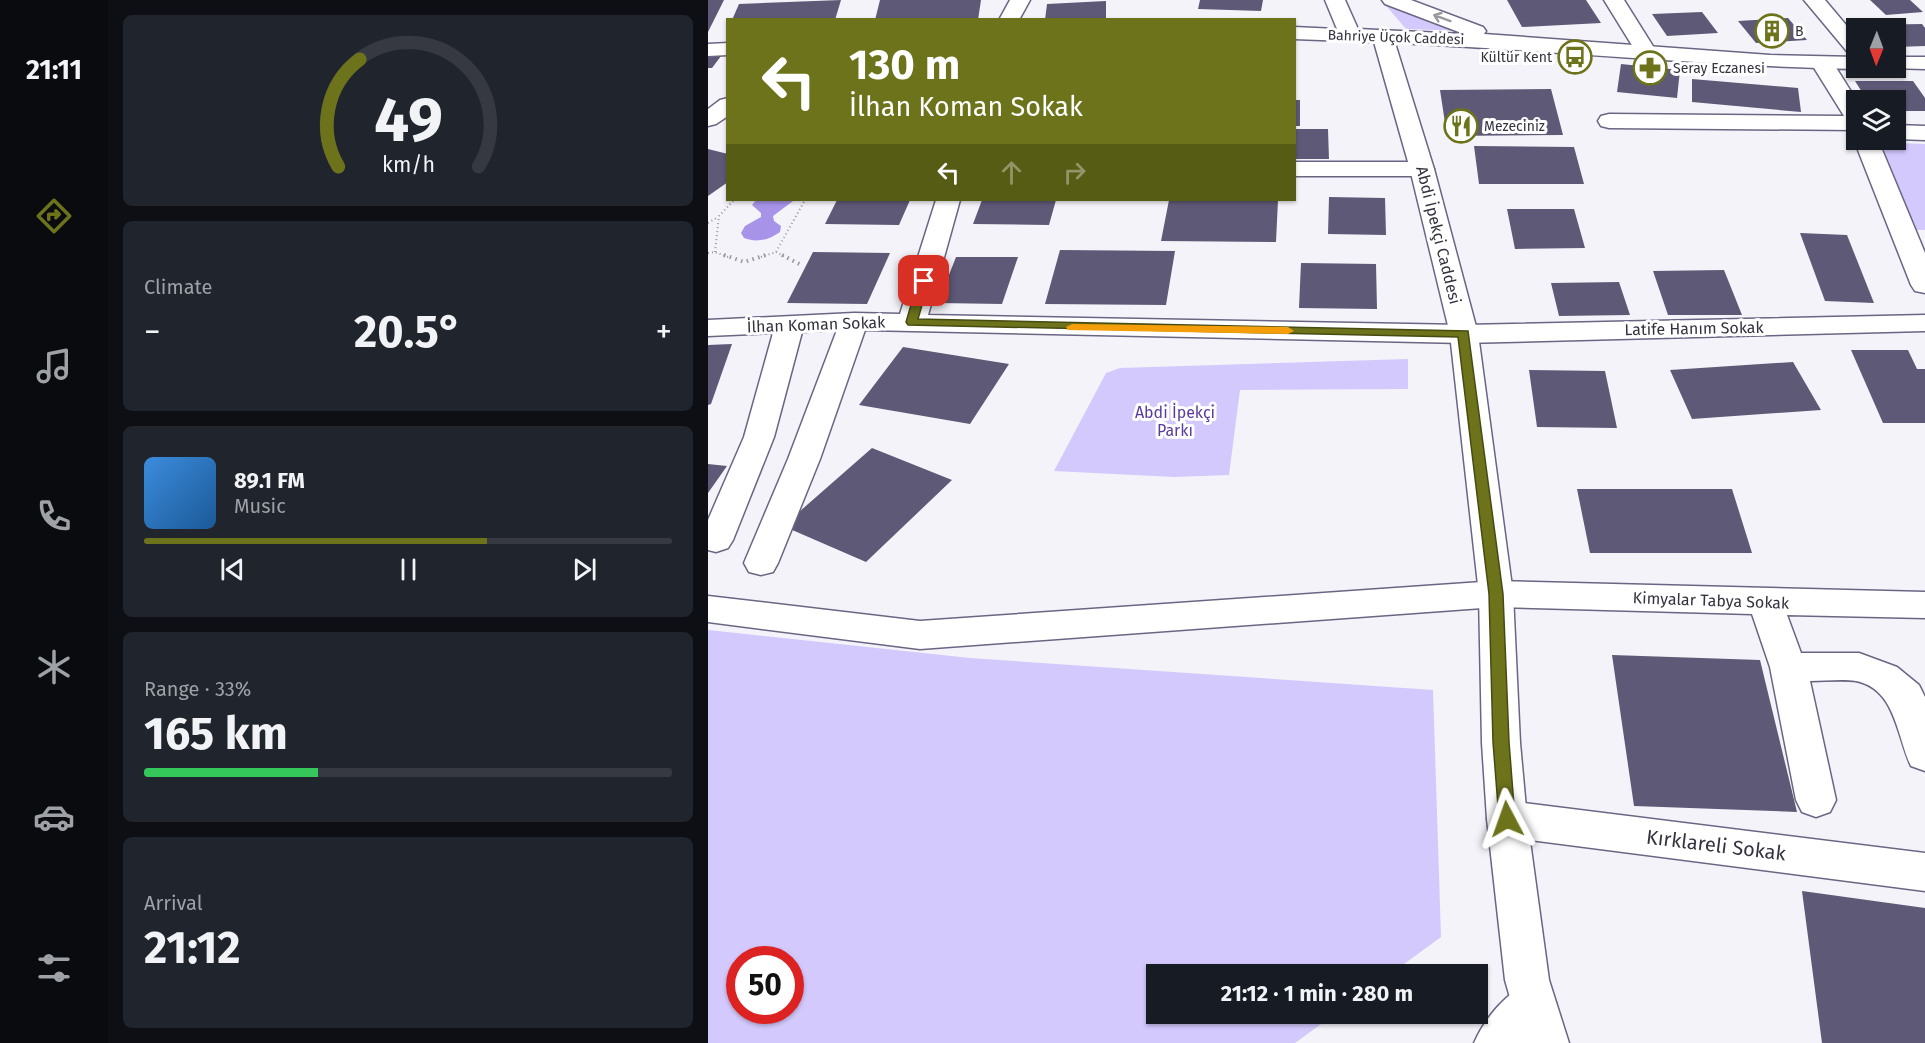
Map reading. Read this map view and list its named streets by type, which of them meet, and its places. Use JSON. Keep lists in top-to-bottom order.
{
  "streets": {
    "street": [
      "Bahriye Üçok Caddesi",
      "Abdi İpekçi Caddesi",
      "İlhan Koman Sokak",
      "Latife Hanım Sokak",
      "Kimyalar Tabya Sokak",
      "Kırklareli Sokak"
    ]
  },
  "crossings": [
    ["Bahriye Üçok Caddesi", "Abdi İpekçi Caddesi"],
    ["Abdi İpekçi Caddesi", "İlhan Koman Sokak"],
    ["Abdi İpekçi Caddesi", "Latife Hanım Sokak"],
    ["Abdi İpekçi Caddesi", "Kimyalar Tabya Sokak"],
    ["Abdi İpekçi Caddesi", "Kırklareli Sokak"],
    ["İlhan Koman Sokak", "Latife Hanım Sokak"]
  ],
  "parks": ["Abdi İpekçi Parkı"],
  "places": {
    "building": ["B"],
    "bus stop": ["Kültür Kent"],
    "pharmacy": ["Seray Eczanesi"],
    "restaurant": ["Mezeciniz"]
  },
  "north": "bottom",
  "page": {
    "tabs": "21:11",
    "turn": ["130 m", "İlhan Koman Sokak"],
    "tile": [
      "Climate",
      ["Range · 33%", "165 km"],
      ["Arrival", "21:12"]
    ],
    "heat": ["−", "20.5°", "+"],
    "song": ["89.1 FM", "Music"],
    "limit": "50",
    "trip": "21:12 · 1 min · 280 m",
    "gauge": ["49", "km/h"]
  }
}
